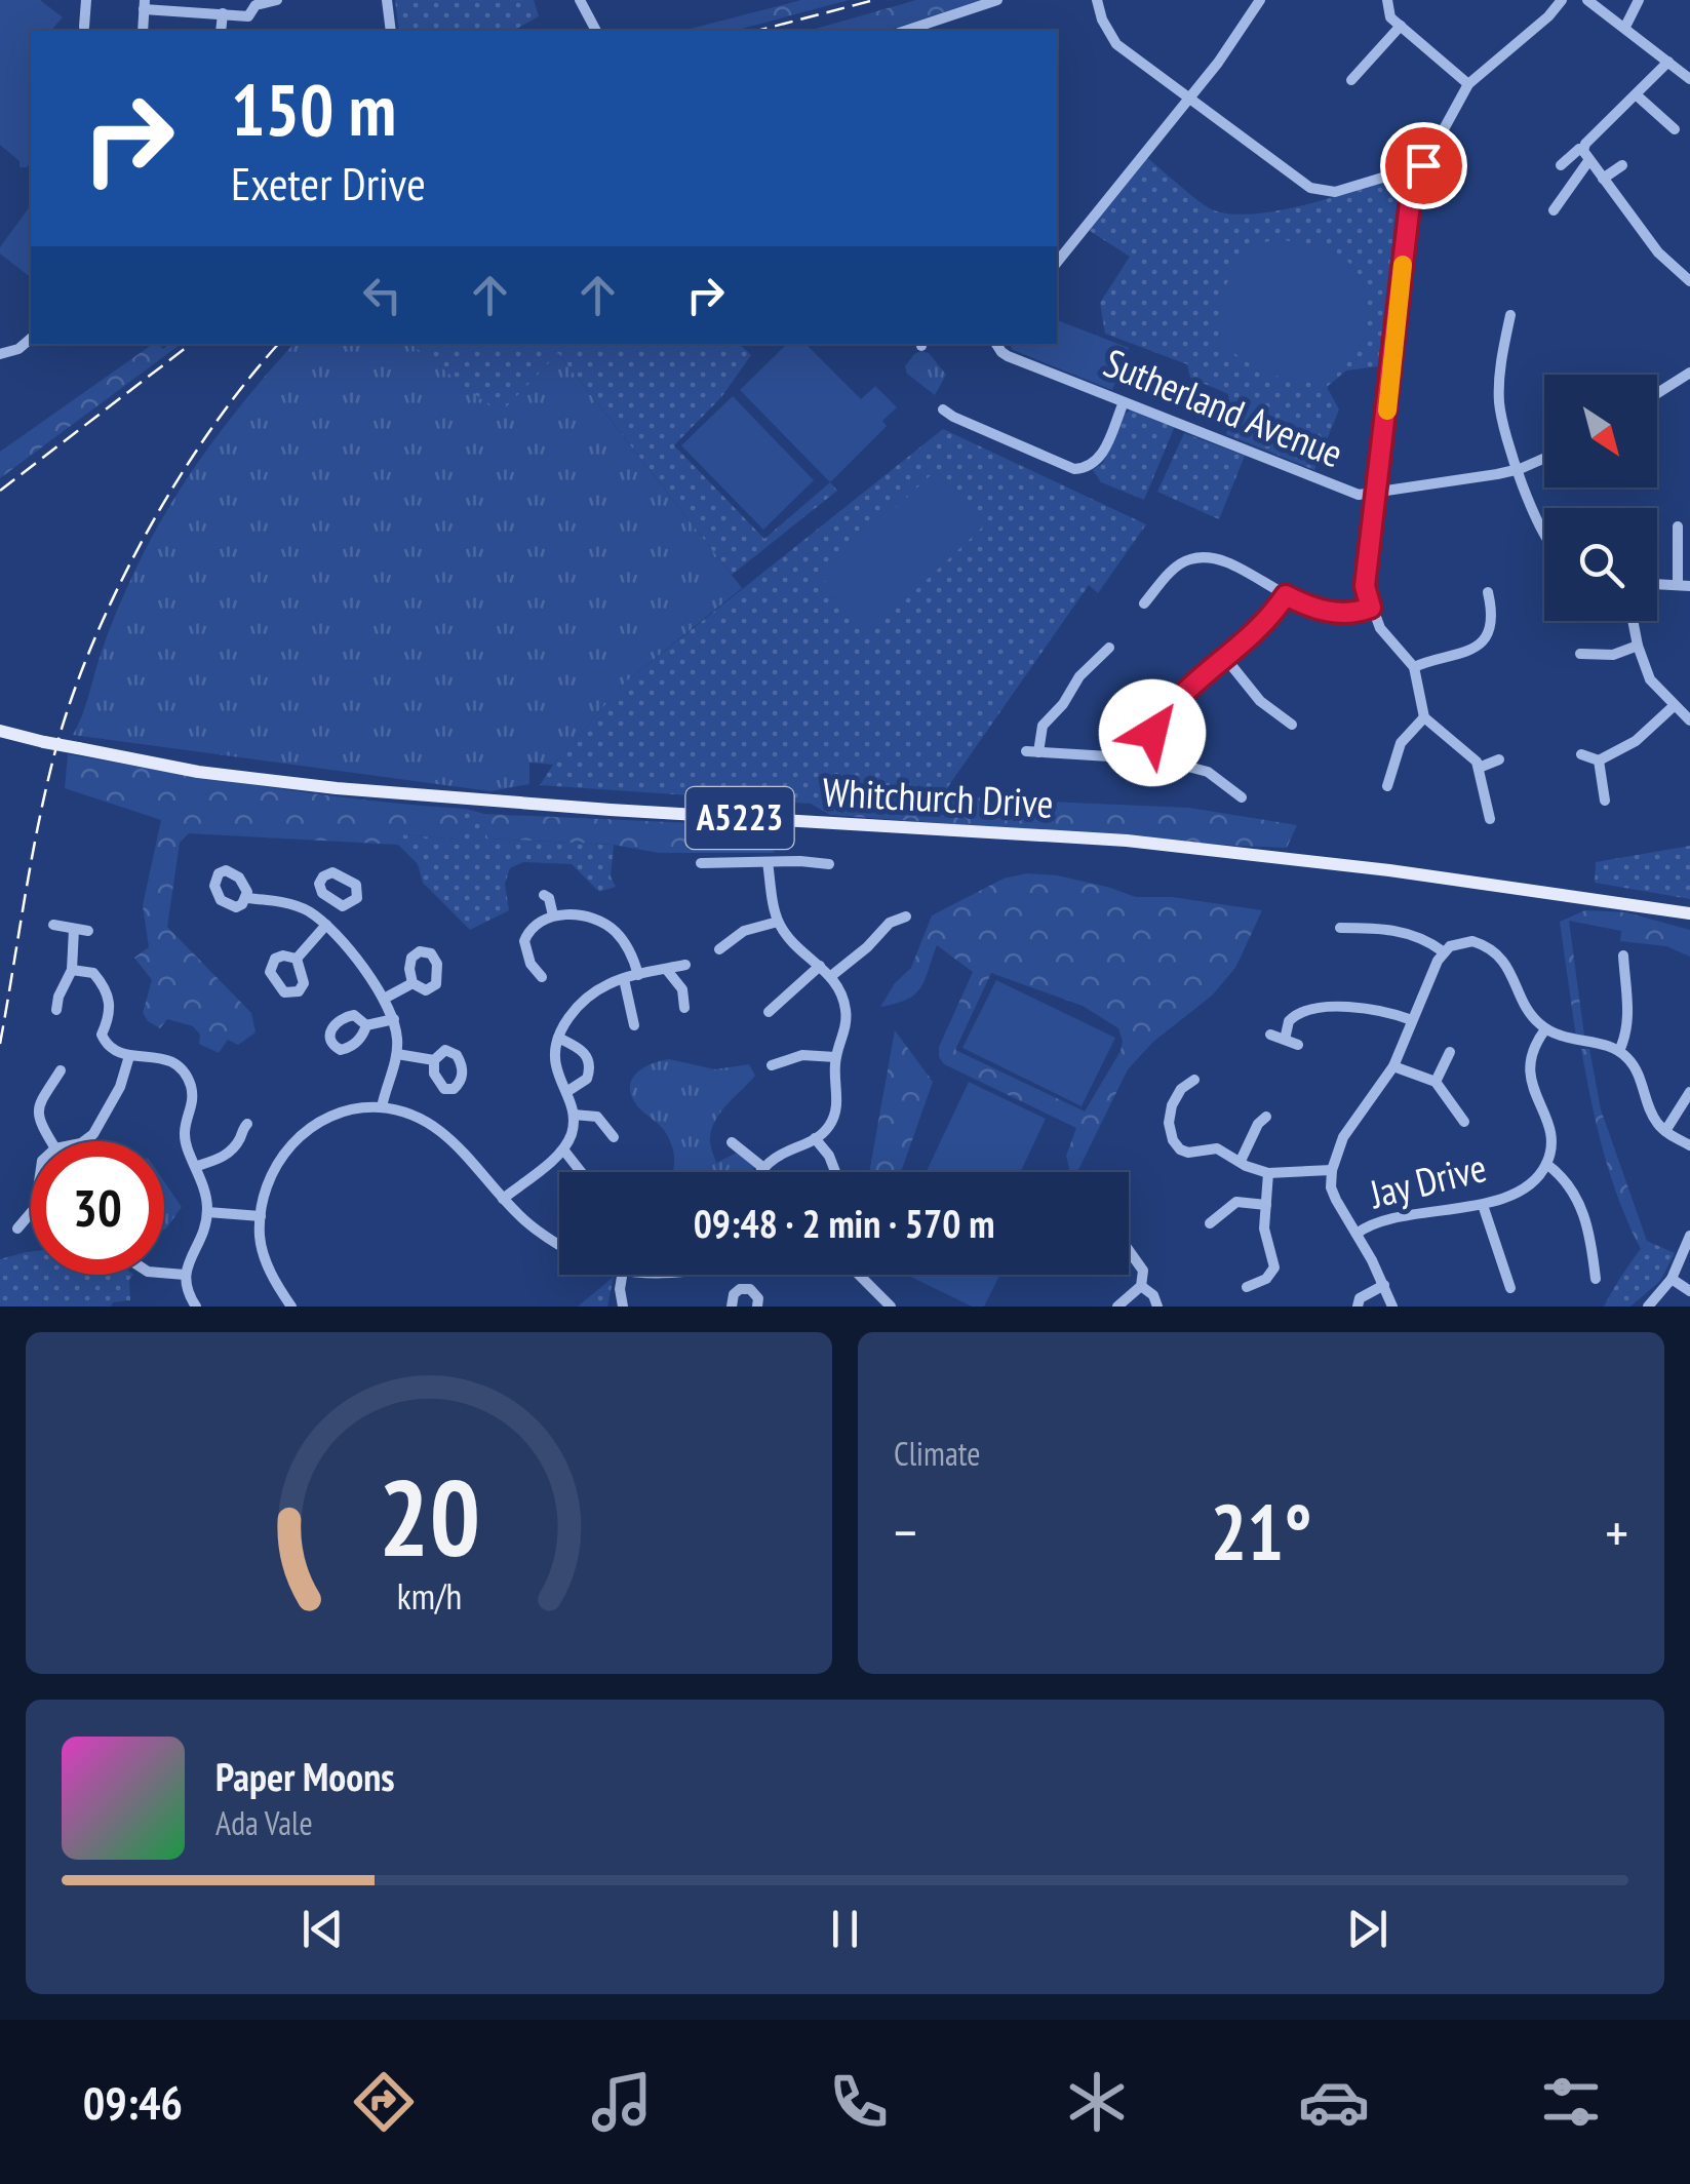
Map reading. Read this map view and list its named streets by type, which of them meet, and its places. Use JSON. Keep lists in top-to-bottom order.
{
  "streets": {
    "main road": ["Whitchurch Drive", "A5223"],
    "street": ["Sutherland Avenue", "Jay Drive"]
  },
  "north": "bottom right",
  "page": {
    "turn": ["150 m", "Exeter Drive"],
    "limit": "30",
    "trip": "09:48 · 2 min · 570 m",
    "tile": "Climate",
    "heat": ["−", "21°", "+"],
    "song": ["Paper Moons", "Ada Vale"],
    "tabs": "09:46",
    "gauge": ["20", "km/h"]
  }
}
